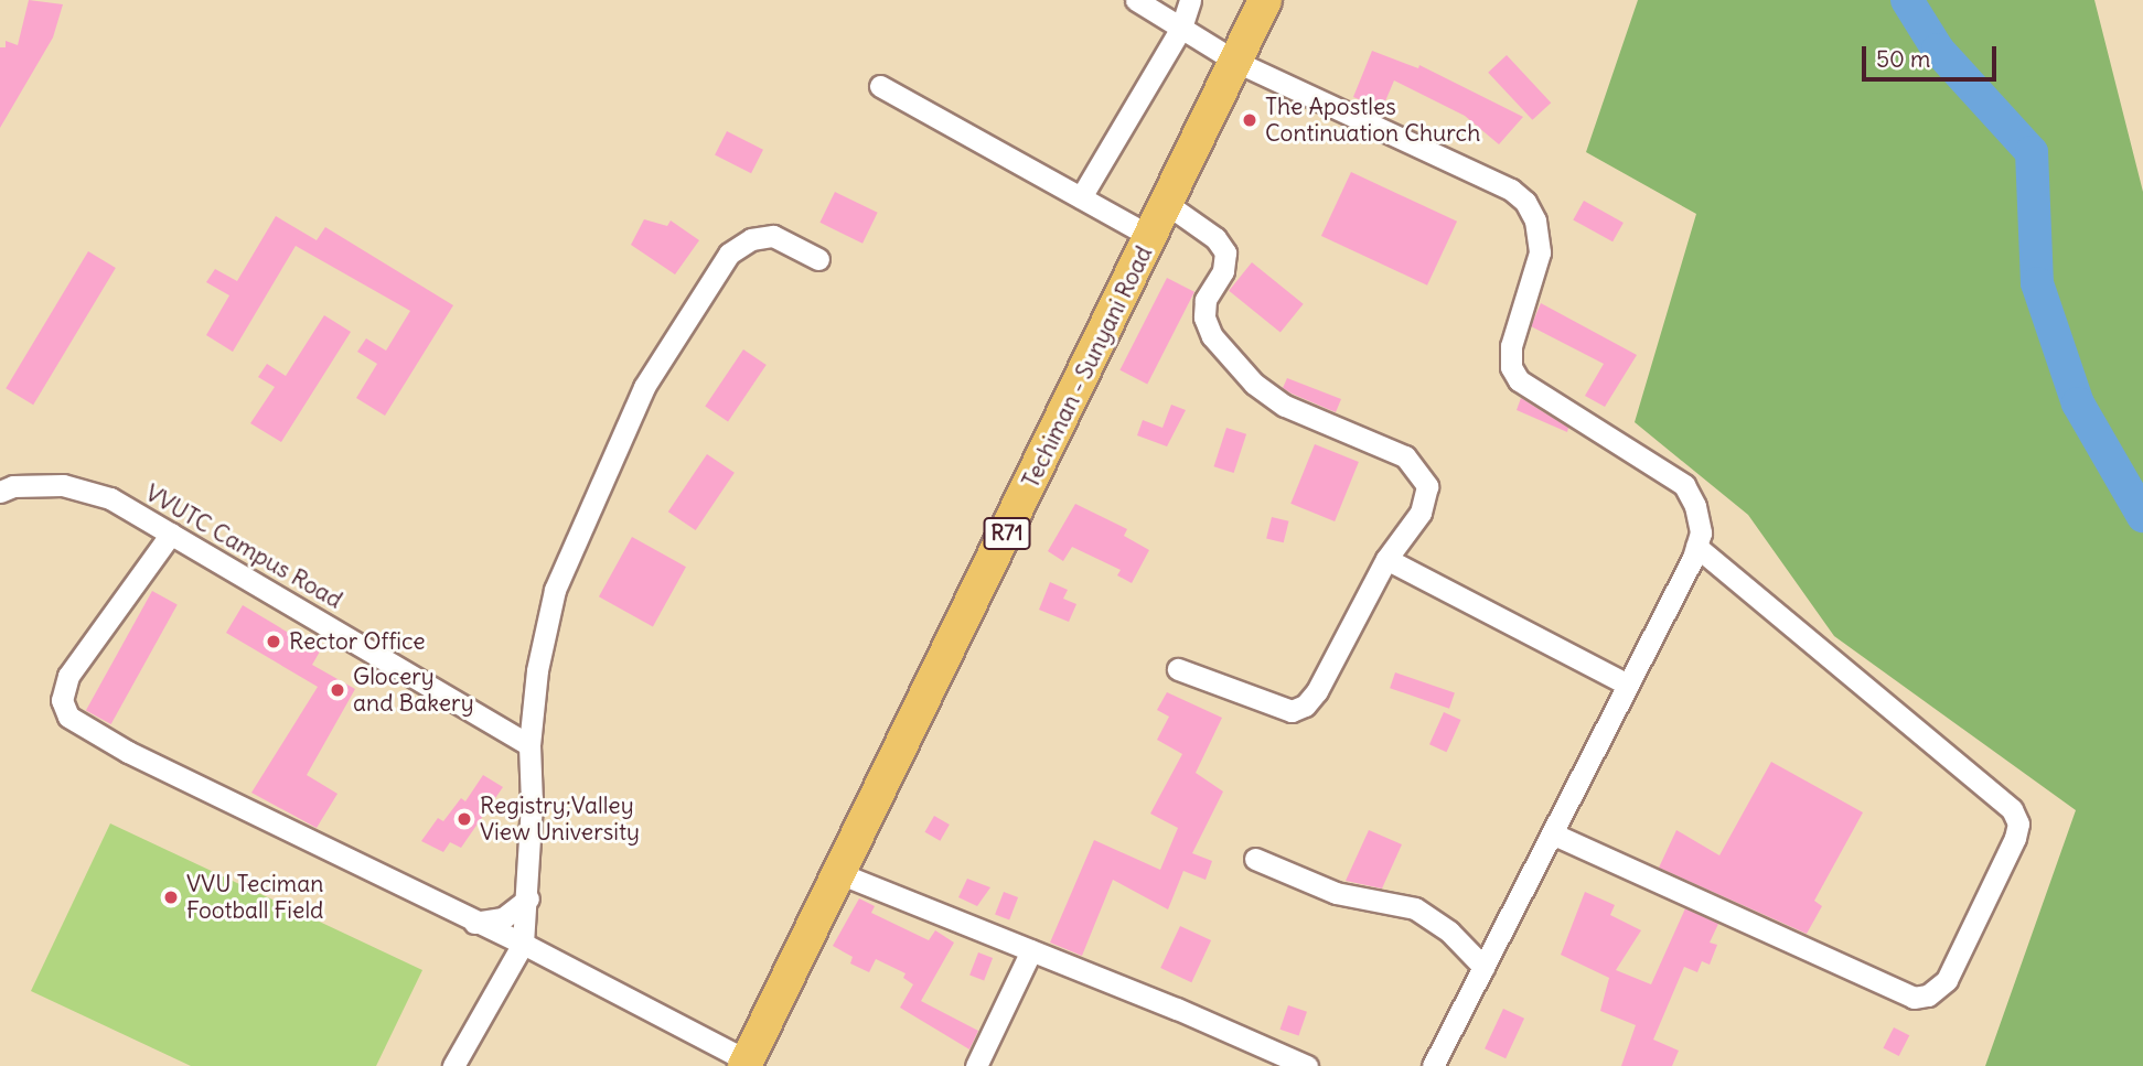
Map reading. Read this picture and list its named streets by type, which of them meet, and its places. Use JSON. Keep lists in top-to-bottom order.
{
  "streets": {
    "main road": ["Techiman - Sunyani Road", "R71"],
    "street": ["VVUTC Campus Road"]
  },
  "places": [
    "The Apostles Continuation Church",
    "Rector Office",
    "Glocery and Bakery",
    "Registry;Valley View University",
    "VVU Teciman Football Field"
  ],
  "scale_bar": "50 m"
}
